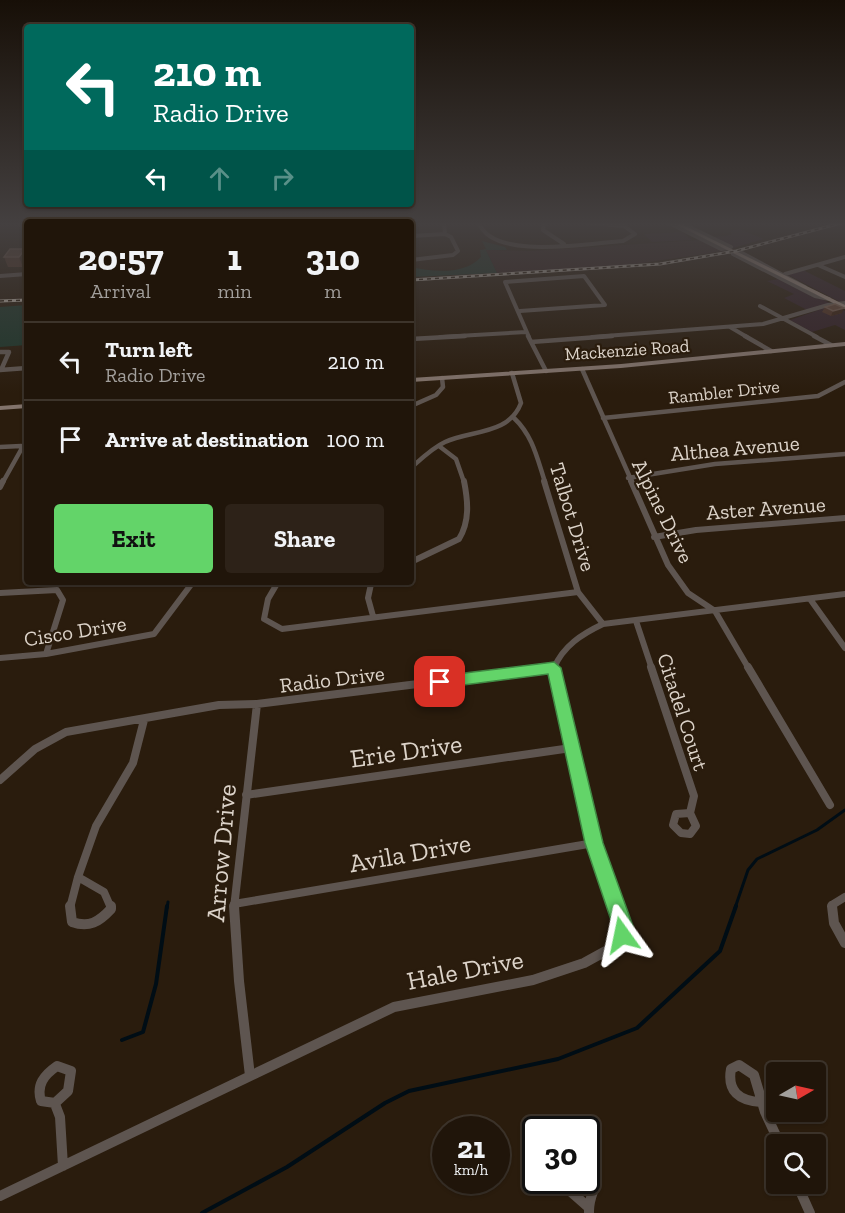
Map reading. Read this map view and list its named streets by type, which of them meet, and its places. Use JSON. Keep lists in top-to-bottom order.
{
  "streets": {
    "main road": ["Mackenzie Road"],
    "street": [
      "Rambler Drive",
      "Althea Avenue",
      "Aster Avenue",
      "Alpine Drive",
      "Talbot Drive",
      "Cisco Drive",
      "Radio Drive",
      "Citadel Court",
      "Erie Drive",
      "Arrow Drive",
      "Avila Drive",
      "Hale Drive"
    ]
  },
  "crossings": [
    ["Mackenzie Road", "Alpine Drive"],
    ["Rambler Drive", "Alpine Drive"],
    ["Althea Avenue", "Alpine Drive"],
    ["Aster Avenue", "Alpine Drive"],
    ["Radio Drive", "Arrow Drive"],
    ["Radio Drive", "Hale Drive"],
    ["Erie Drive", "Arrow Drive"],
    ["Erie Drive", "Hale Drive"],
    ["Arrow Drive", "Avila Drive"],
    ["Arrow Drive", "Hale Drive"],
    ["Avila Drive", "Hale Drive"]
  ],
  "north": "right",
  "page": {
    "turn": ["210 m", "Radio Drive"],
    "eta": [
      "20:57",
      "Arrival",
      "1",
      "min",
      "310",
      "m"
    ],
    "list": [
      {
        "name": "Turn left",
        "note": "Radio Drive",
        "value": "210 m"
      },
      {
        "name": "Arrive at destination",
        "value": "100 m"
      }
    ],
    "buttons": ["Exit", "Share"],
    "speed": "21 km/h",
    "limit": "30"
  }
}
